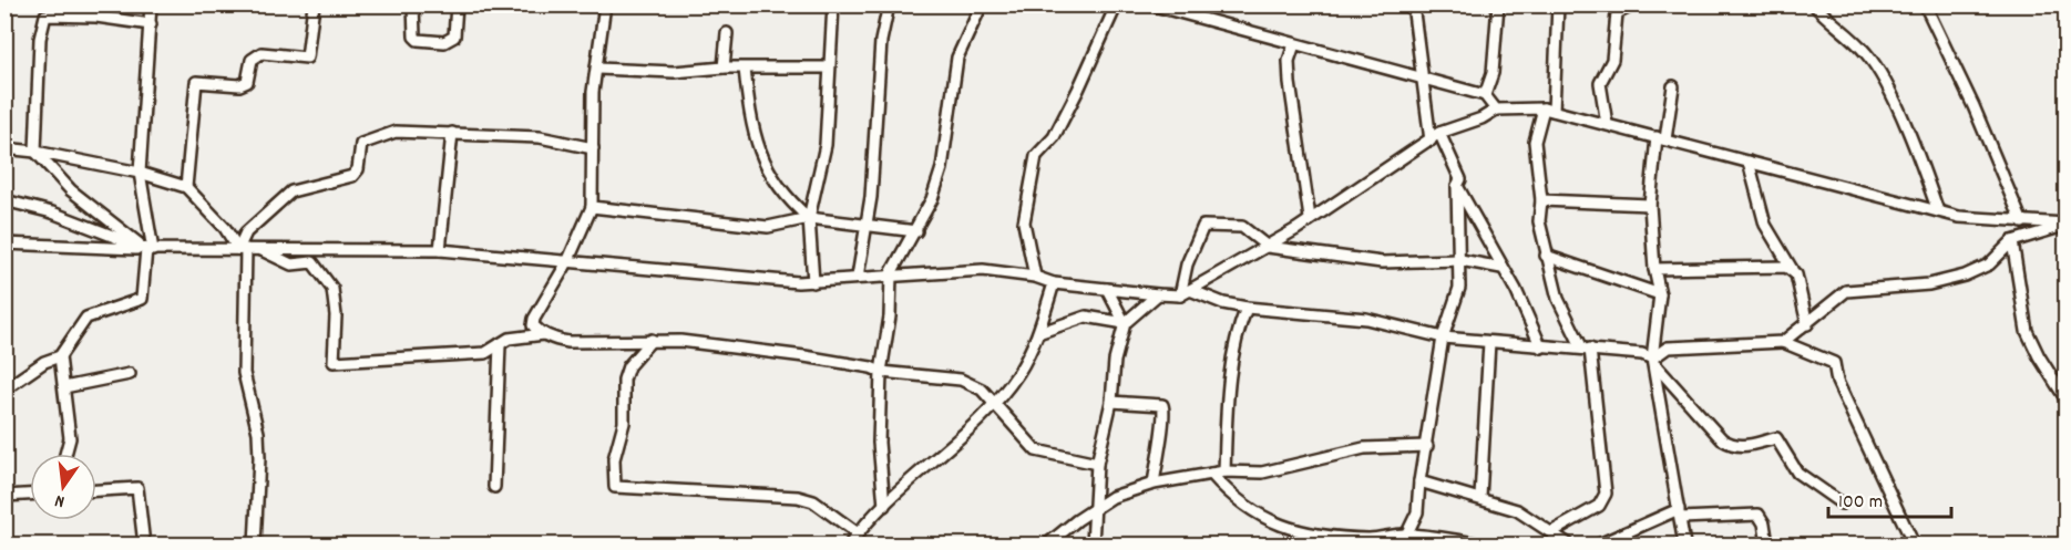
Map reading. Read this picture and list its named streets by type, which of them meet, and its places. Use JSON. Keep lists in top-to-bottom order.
{
  "scale_bar": "100 m",
  "north": "bottom"
}
